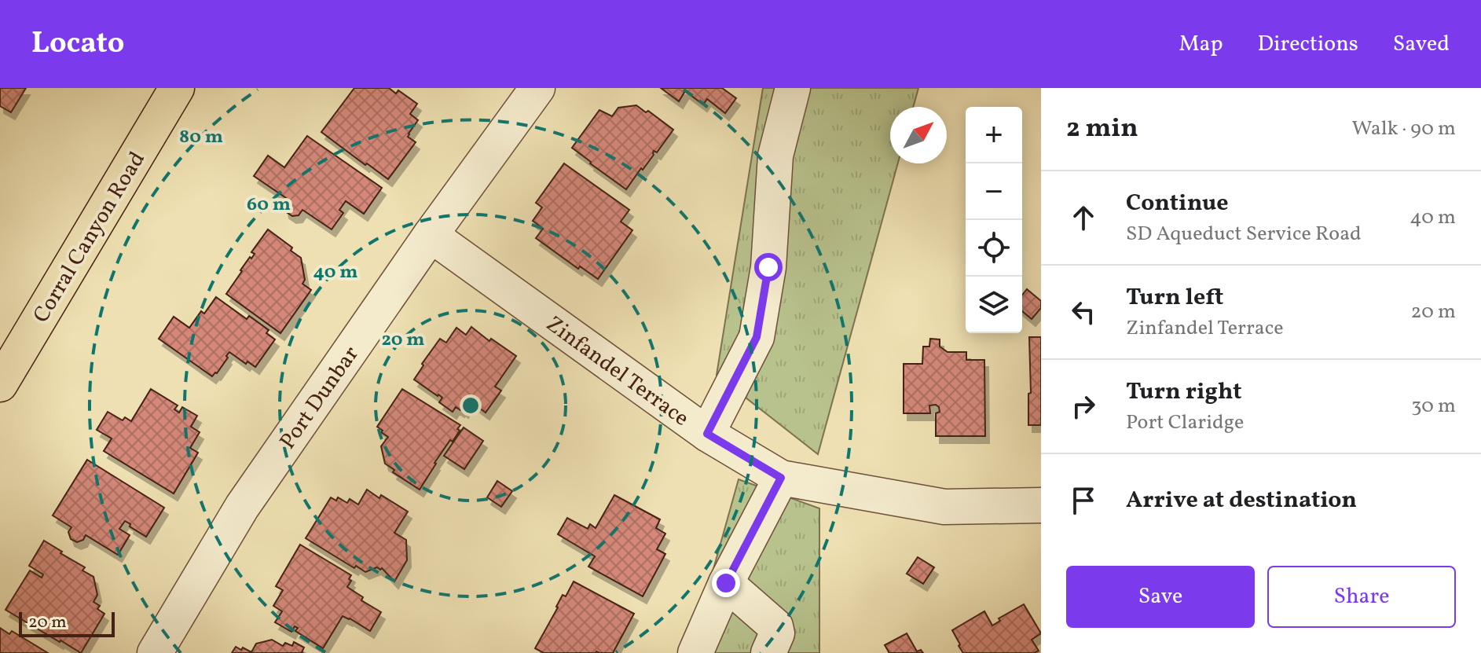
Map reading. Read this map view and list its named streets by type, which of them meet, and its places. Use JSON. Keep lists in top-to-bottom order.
{
  "streets": {
    "main road": ["Corral Canyon Road"],
    "street": ["Zinfandel Terrace", "Port Dunbar"]
  },
  "crossings": [
    ["Zinfandel Terrace", "Port Dunbar"]
  ],
  "scale_bar": "20 m",
  "north": "top right",
  "page": {
    "header": "Locato",
    "nav": ["Map", "Directions", "Saved"],
    "heading": ["2 min", "Walk · 90 m"],
    "map_buttons": ["+", "−"],
    "list": [
      ["Continue", "SD Aqueduct Service Road", "40 m"],
      ["Turn left", "Zinfandel Terrace", "20 m"],
      ["Turn right", "Port Claridge", "30 m"],
      "Arrive at destination"
    ],
    "buttons": ["Save", "Share"],
    "scale": "20 m"
  },
  "rings": [
    "80 m",
    "60 m",
    "40 m",
    "20 m"
  ]
}
